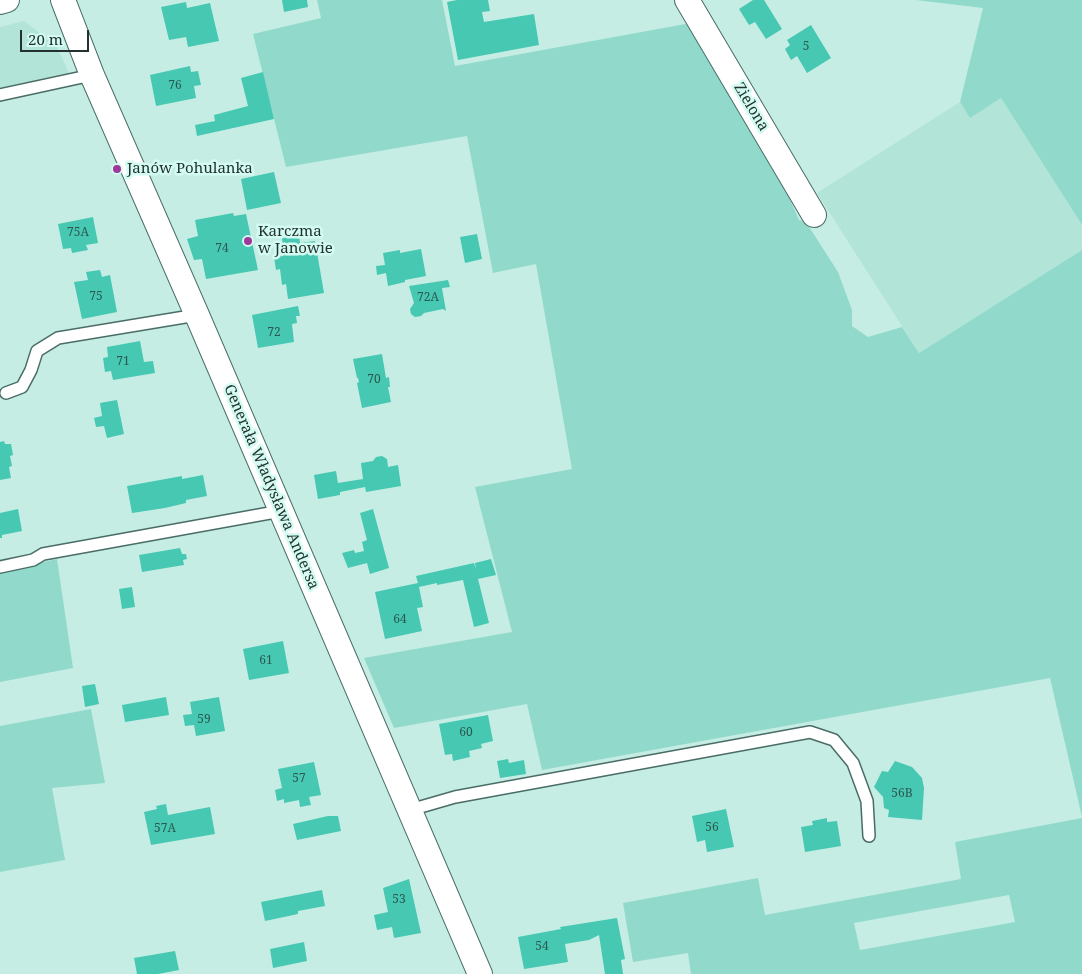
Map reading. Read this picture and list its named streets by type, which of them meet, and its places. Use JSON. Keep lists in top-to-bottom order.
{
  "streets": {
    "street": ["Zielona", "Generała Władysława Andersa"]
  },
  "places": ["Janów Pohulanka", "Karczma w Janowie"],
  "house_numbers": [
    "5",
    "76",
    "75A",
    "74",
    "75",
    "72A",
    "72",
    "71",
    "70",
    "64",
    "61",
    "59",
    "60",
    "57",
    "56B",
    "56",
    "57A",
    "53",
    "54"
  ],
  "scale_bar": "20 m"
}
